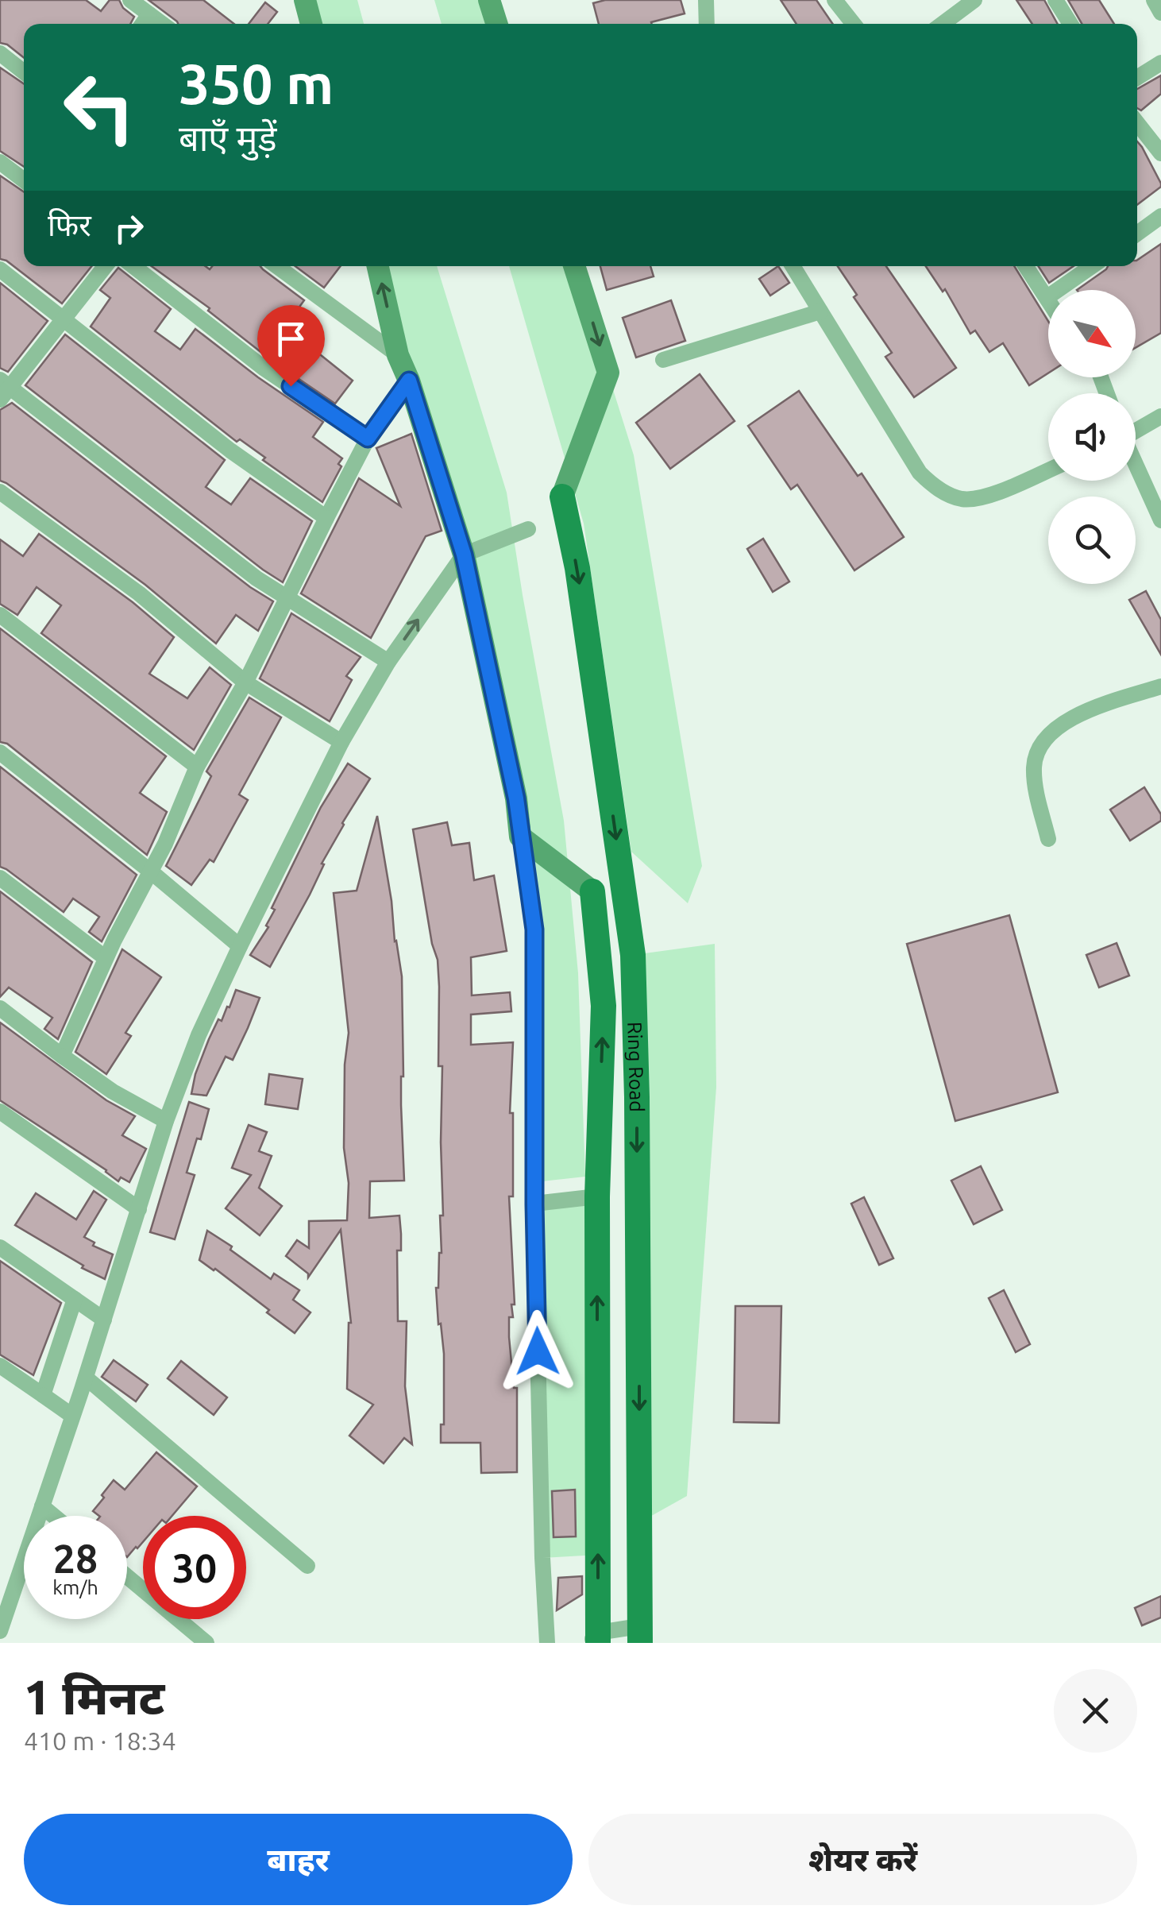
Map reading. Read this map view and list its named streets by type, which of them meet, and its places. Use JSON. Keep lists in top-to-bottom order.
{
  "streets": {
    "main road": ["Ring Road"]
  },
  "north": "bottom right",
  "page": {
    "turn": ["350 m", "बाएँ मुड़ें"],
    "then": "फिर",
    "speed": "28 km/h",
    "limit": "30",
    "heading": ["1 मिनट", "410 m · 18:34"],
    "buttons": ["बाहर", "शेयर करें"]
  }
}
